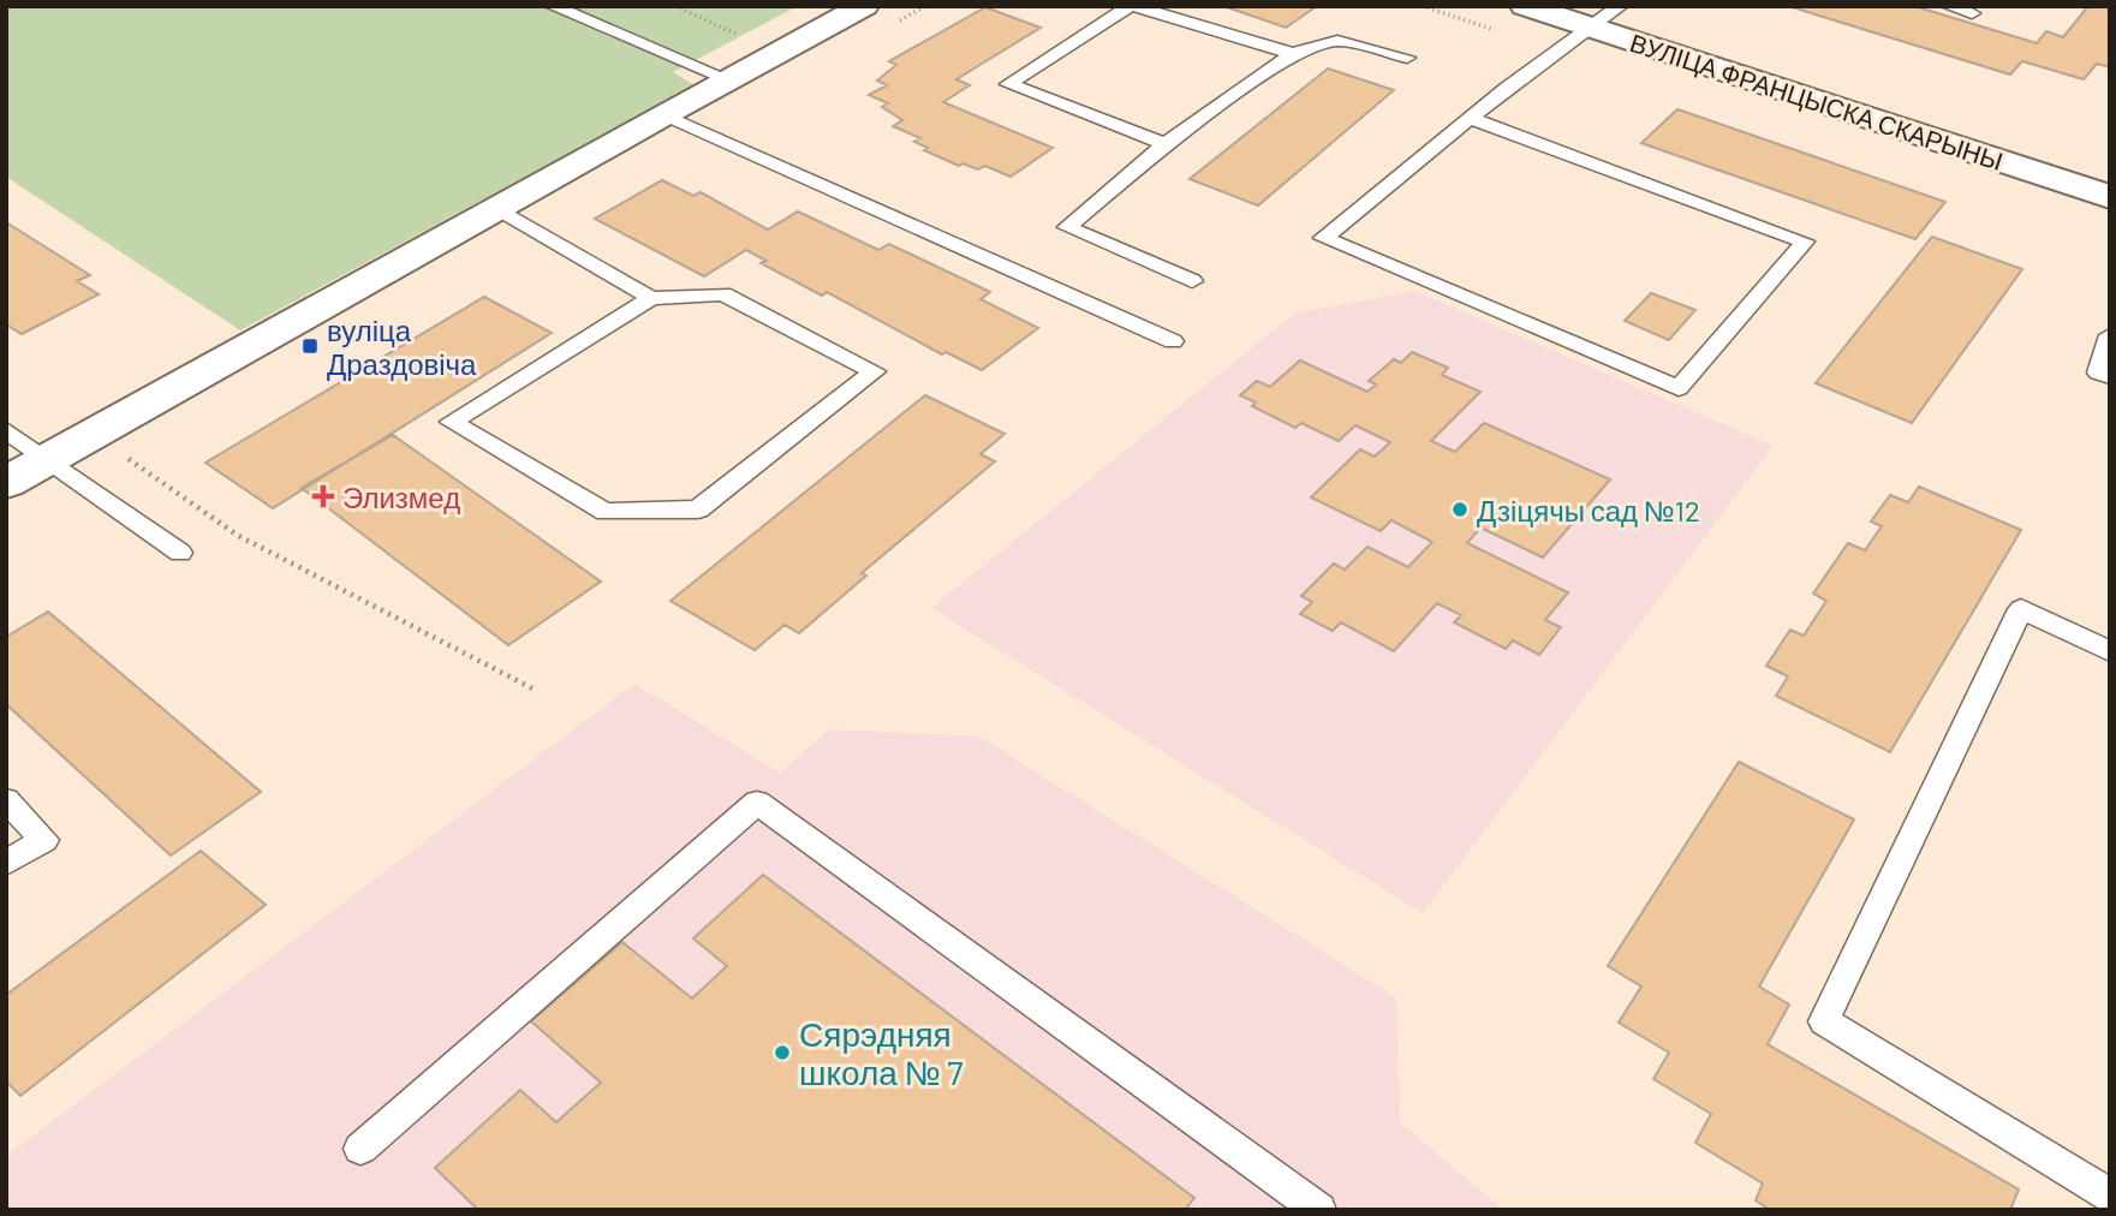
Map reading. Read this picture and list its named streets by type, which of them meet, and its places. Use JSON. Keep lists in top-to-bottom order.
{
  "streets": {
    "street": ["ВУЛІЦА ФРАНЦЫСКА СКАРЫНЫ"]
  },
  "places": {
    "transit": ["вуліца Драздовіча"],
    "health": ["Элизмед"],
    "other": ["Дзіцячы сад №12", "Сярэдняя школа № 7"]
  }
}
